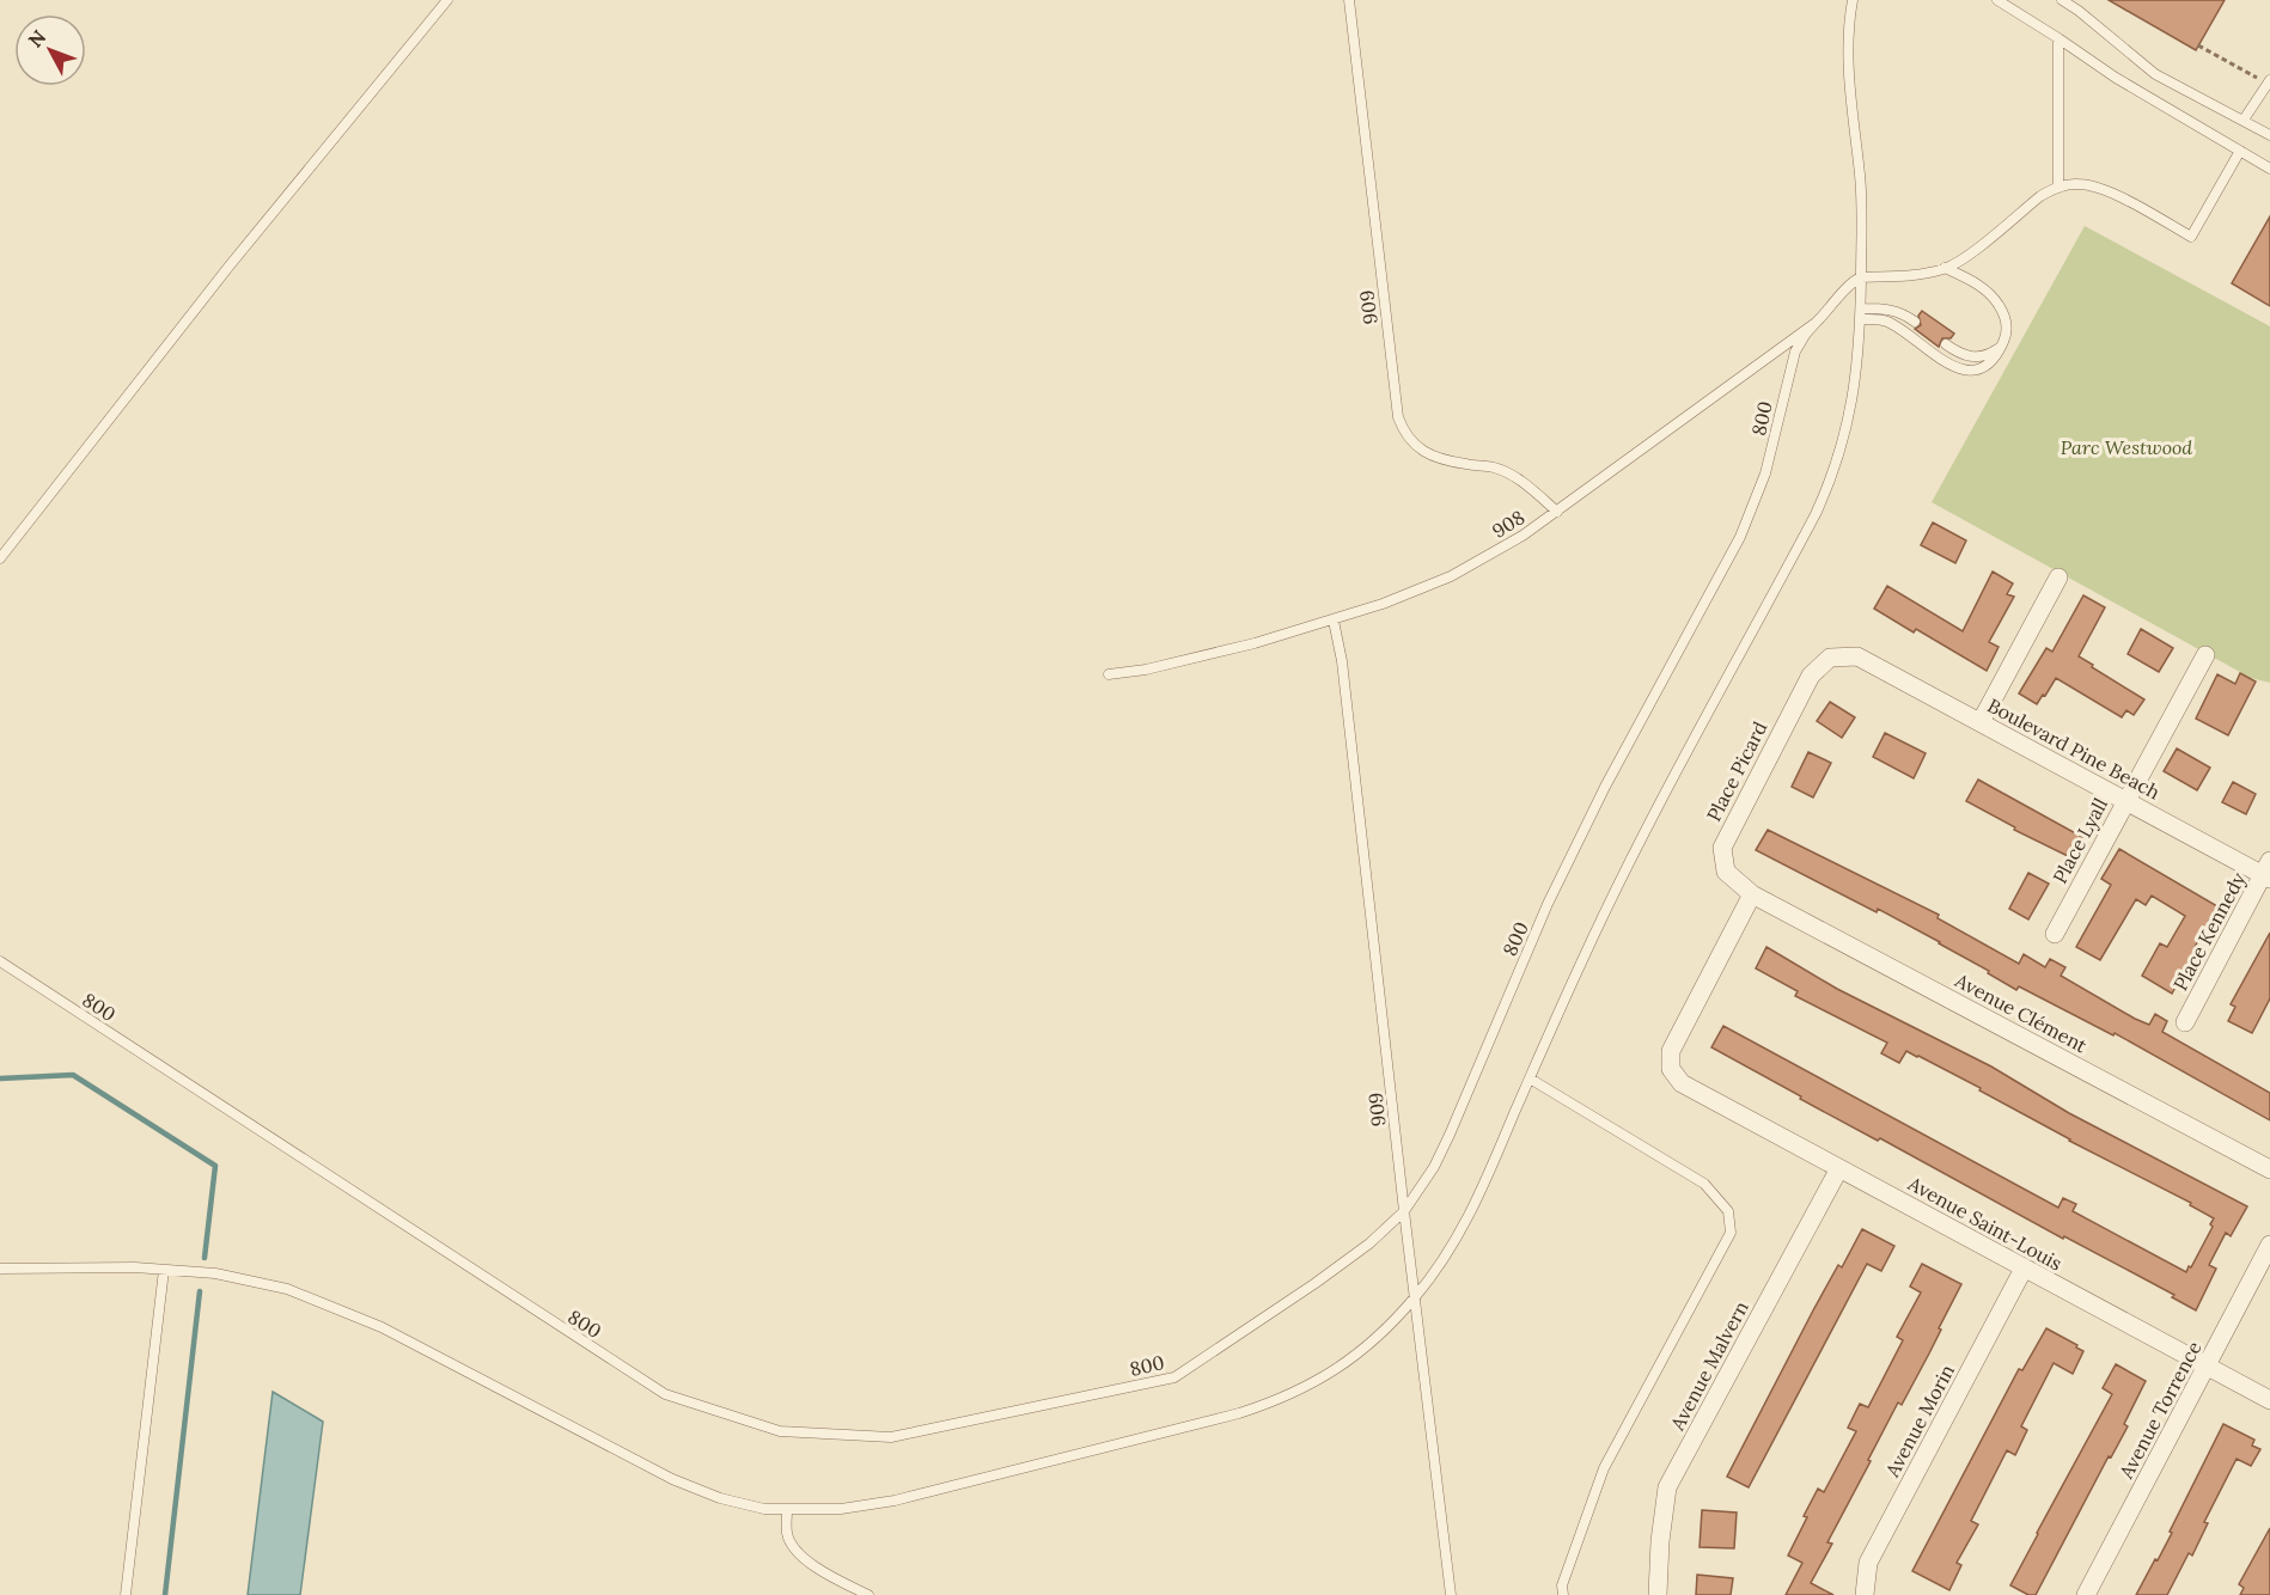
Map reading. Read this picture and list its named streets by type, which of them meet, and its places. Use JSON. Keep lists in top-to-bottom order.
{
  "streets": {
    "street": [
      "Boulevard Pine Beach",
      "Place Picard",
      "Place Lyall",
      "Place Kennedy",
      "Avenue Clément",
      "Avenue Saint-Louis",
      "Avenue Malvern",
      "Avenue Torrence",
      "Avenue Morin"
    ],
    "lane": ["909", "800", "908"]
  },
  "crossings": [
    ["909", "800"],
    ["909", "908"],
    ["800", "908"],
    ["Boulevard Pine Beach", "Place Picard"],
    ["Boulevard Pine Beach", "Place Lyall"],
    ["Boulevard Pine Beach", "Place Kennedy"],
    ["Place Picard", "Avenue Clément"],
    ["Place Picard", "Avenue Saint-Louis"],
    ["Avenue Clément", "Avenue Saint-Louis"],
    ["Avenue Saint-Louis", "Avenue Malvern"],
    ["Avenue Saint-Louis", "Avenue Torrence"],
    ["Avenue Saint-Louis", "Avenue Morin"]
  ],
  "parks": ["Parc Westwood"],
  "north": "top left"
}
